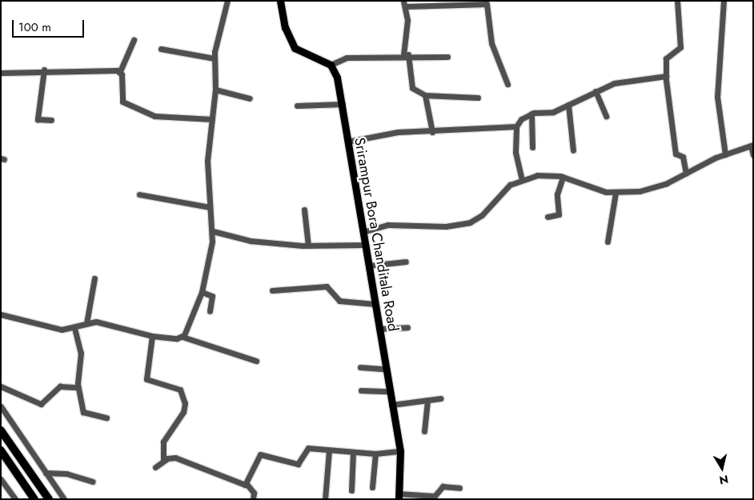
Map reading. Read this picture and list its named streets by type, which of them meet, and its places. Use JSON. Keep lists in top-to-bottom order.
{
  "streets": {
    "main road": ["Srirampur Bora Chanditala Road"]
  },
  "scale_bar": "100 m",
  "north": "bottom"
}
